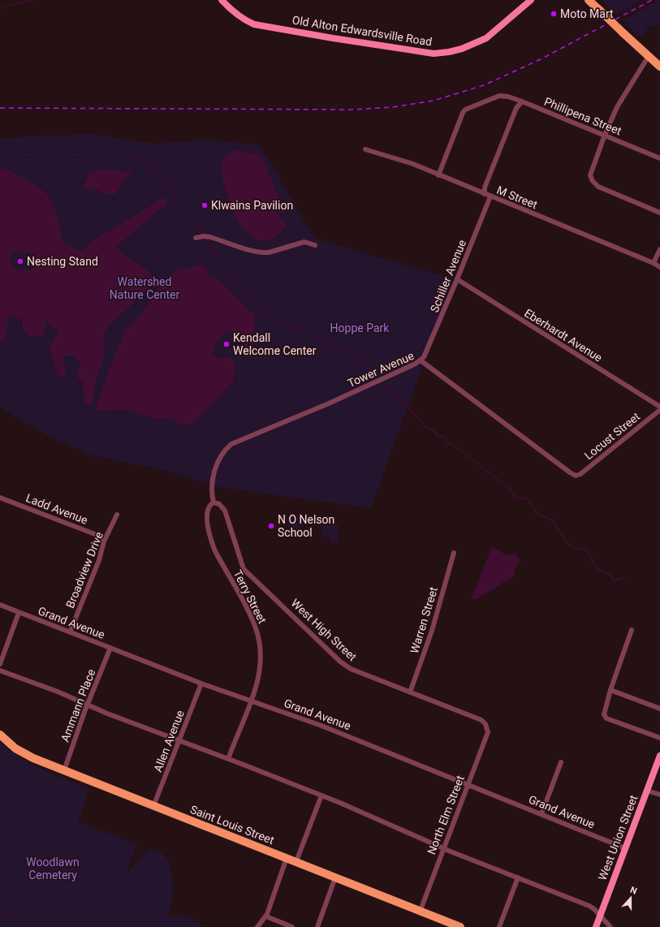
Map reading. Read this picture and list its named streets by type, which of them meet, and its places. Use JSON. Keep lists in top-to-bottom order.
{
  "streets": {
    "main road": ["Saint Louis Street"],
    "street": [
      "Old Alton Edwardsville Road",
      "Phillipena Street",
      "M Street",
      "Schiller Avenue",
      "Eberhardt Avenue",
      "Tower Avenue",
      "Locust Street",
      "Ladd Avenue",
      "Broadview Drive",
      "Terry Street",
      "Warren Street",
      "Grand Avenue",
      "West High Street",
      "Ammann Place",
      "Allen Avenue",
      "North Elm Street",
      "West Union Street"
    ]
  },
  "crossings": [
    ["Phillipena Street", "M Street"],
    ["M Street", "Schiller Avenue"],
    ["Schiller Avenue", "Eberhardt Avenue"],
    ["Schiller Avenue", "Tower Avenue"],
    ["Tower Avenue", "Locust Street"],
    ["Tower Avenue", "Terry Street"],
    ["Tower Avenue", "West High Street"],
    ["Ladd Avenue", "Broadview Drive"],
    ["Broadview Drive", "Grand Avenue"],
    ["Terry Street", "Grand Avenue"],
    ["Terry Street", "West High Street"],
    ["Warren Street", "West High Street"],
    ["Grand Avenue", "Ammann Place"],
    ["Grand Avenue", "Allen Avenue"],
    ["Grand Avenue", "North Elm Street"],
    ["Grand Avenue", "West Union Street"],
    ["West High Street", "North Elm Street"],
    ["Ammann Place", "Saint Louis Street"],
    ["Allen Avenue", "Saint Louis Street"],
    ["North Elm Street", "Saint Louis Street"]
  ],
  "parks": ["Watershed Nature Center", "Hoppe Park", "Woodlawn Cemetery"],
  "places": [
    "Moto Mart",
    "Klwains Pavilion",
    "Nesting Stand",
    "Kendall Welcome Center",
    "N O Nelson School"
  ],
  "north": "top"
}
